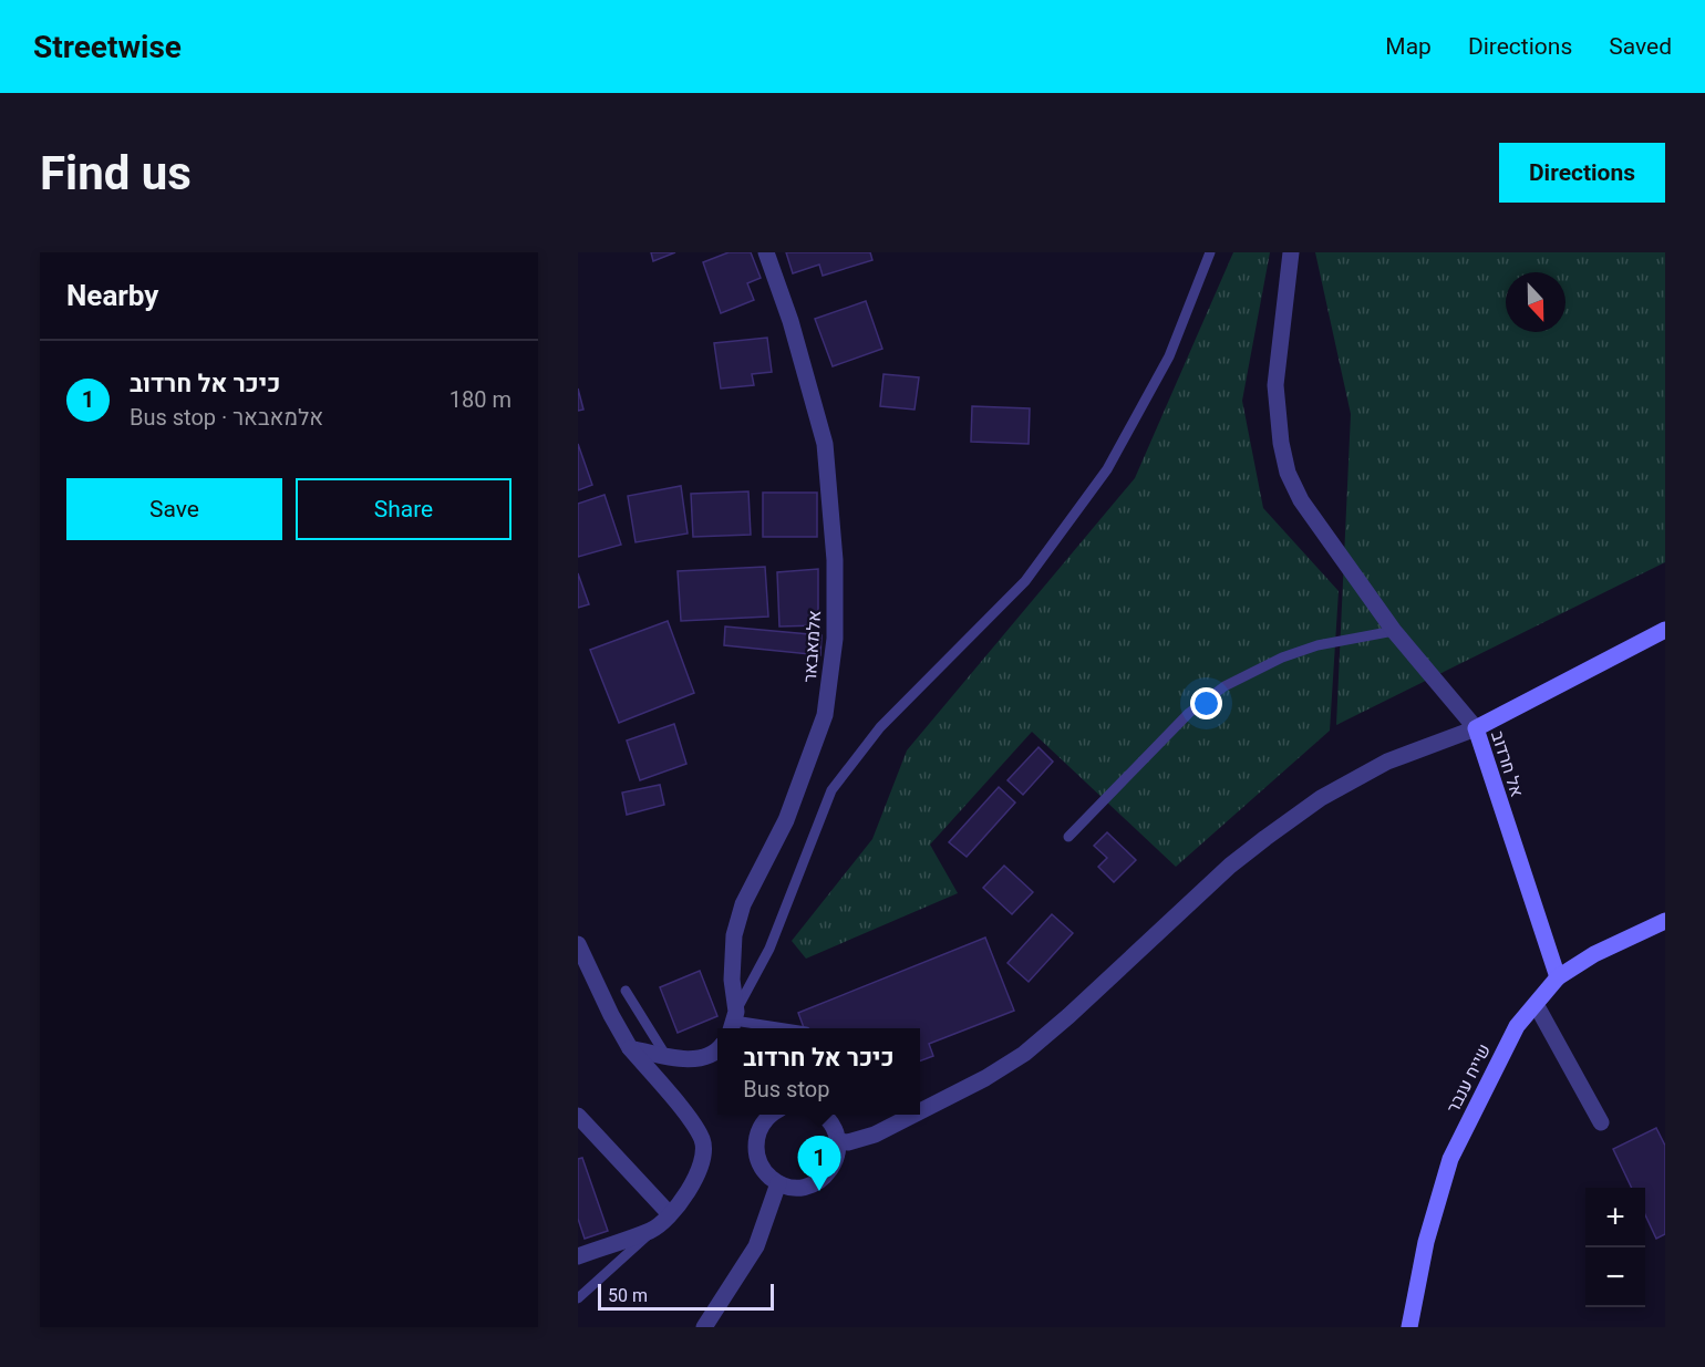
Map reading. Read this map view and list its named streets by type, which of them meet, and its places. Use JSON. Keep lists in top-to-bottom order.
{
  "streets": {
    "street": ["אלמאבאר", "אל חרדוב", "שייח ענבר"]
  },
  "crossings": [
    ["אל חרדוב", "שייח ענבר"]
  ],
  "scale_bar": "50 m",
  "north": "bottom",
  "page": {
    "header": "Streetwise",
    "nav": ["Map", "Directions", "Saved"],
    "buttons": [
      "Directions",
      ["Save", "Share"]
    ],
    "title": "Find us",
    "heading": "Nearby",
    "list": [
      {
        "mark": "1",
        "name": "כיכר אל חרדוב",
        "note": "Bus stop · אלמאבאר",
        "value": "180 m"
      }
    ],
    "popup": ["כיכר אל חרדוב", "Bus stop"],
    "pins": "1",
    "map_buttons": ["+", "−"],
    "scale": "50 m"
  }
}
